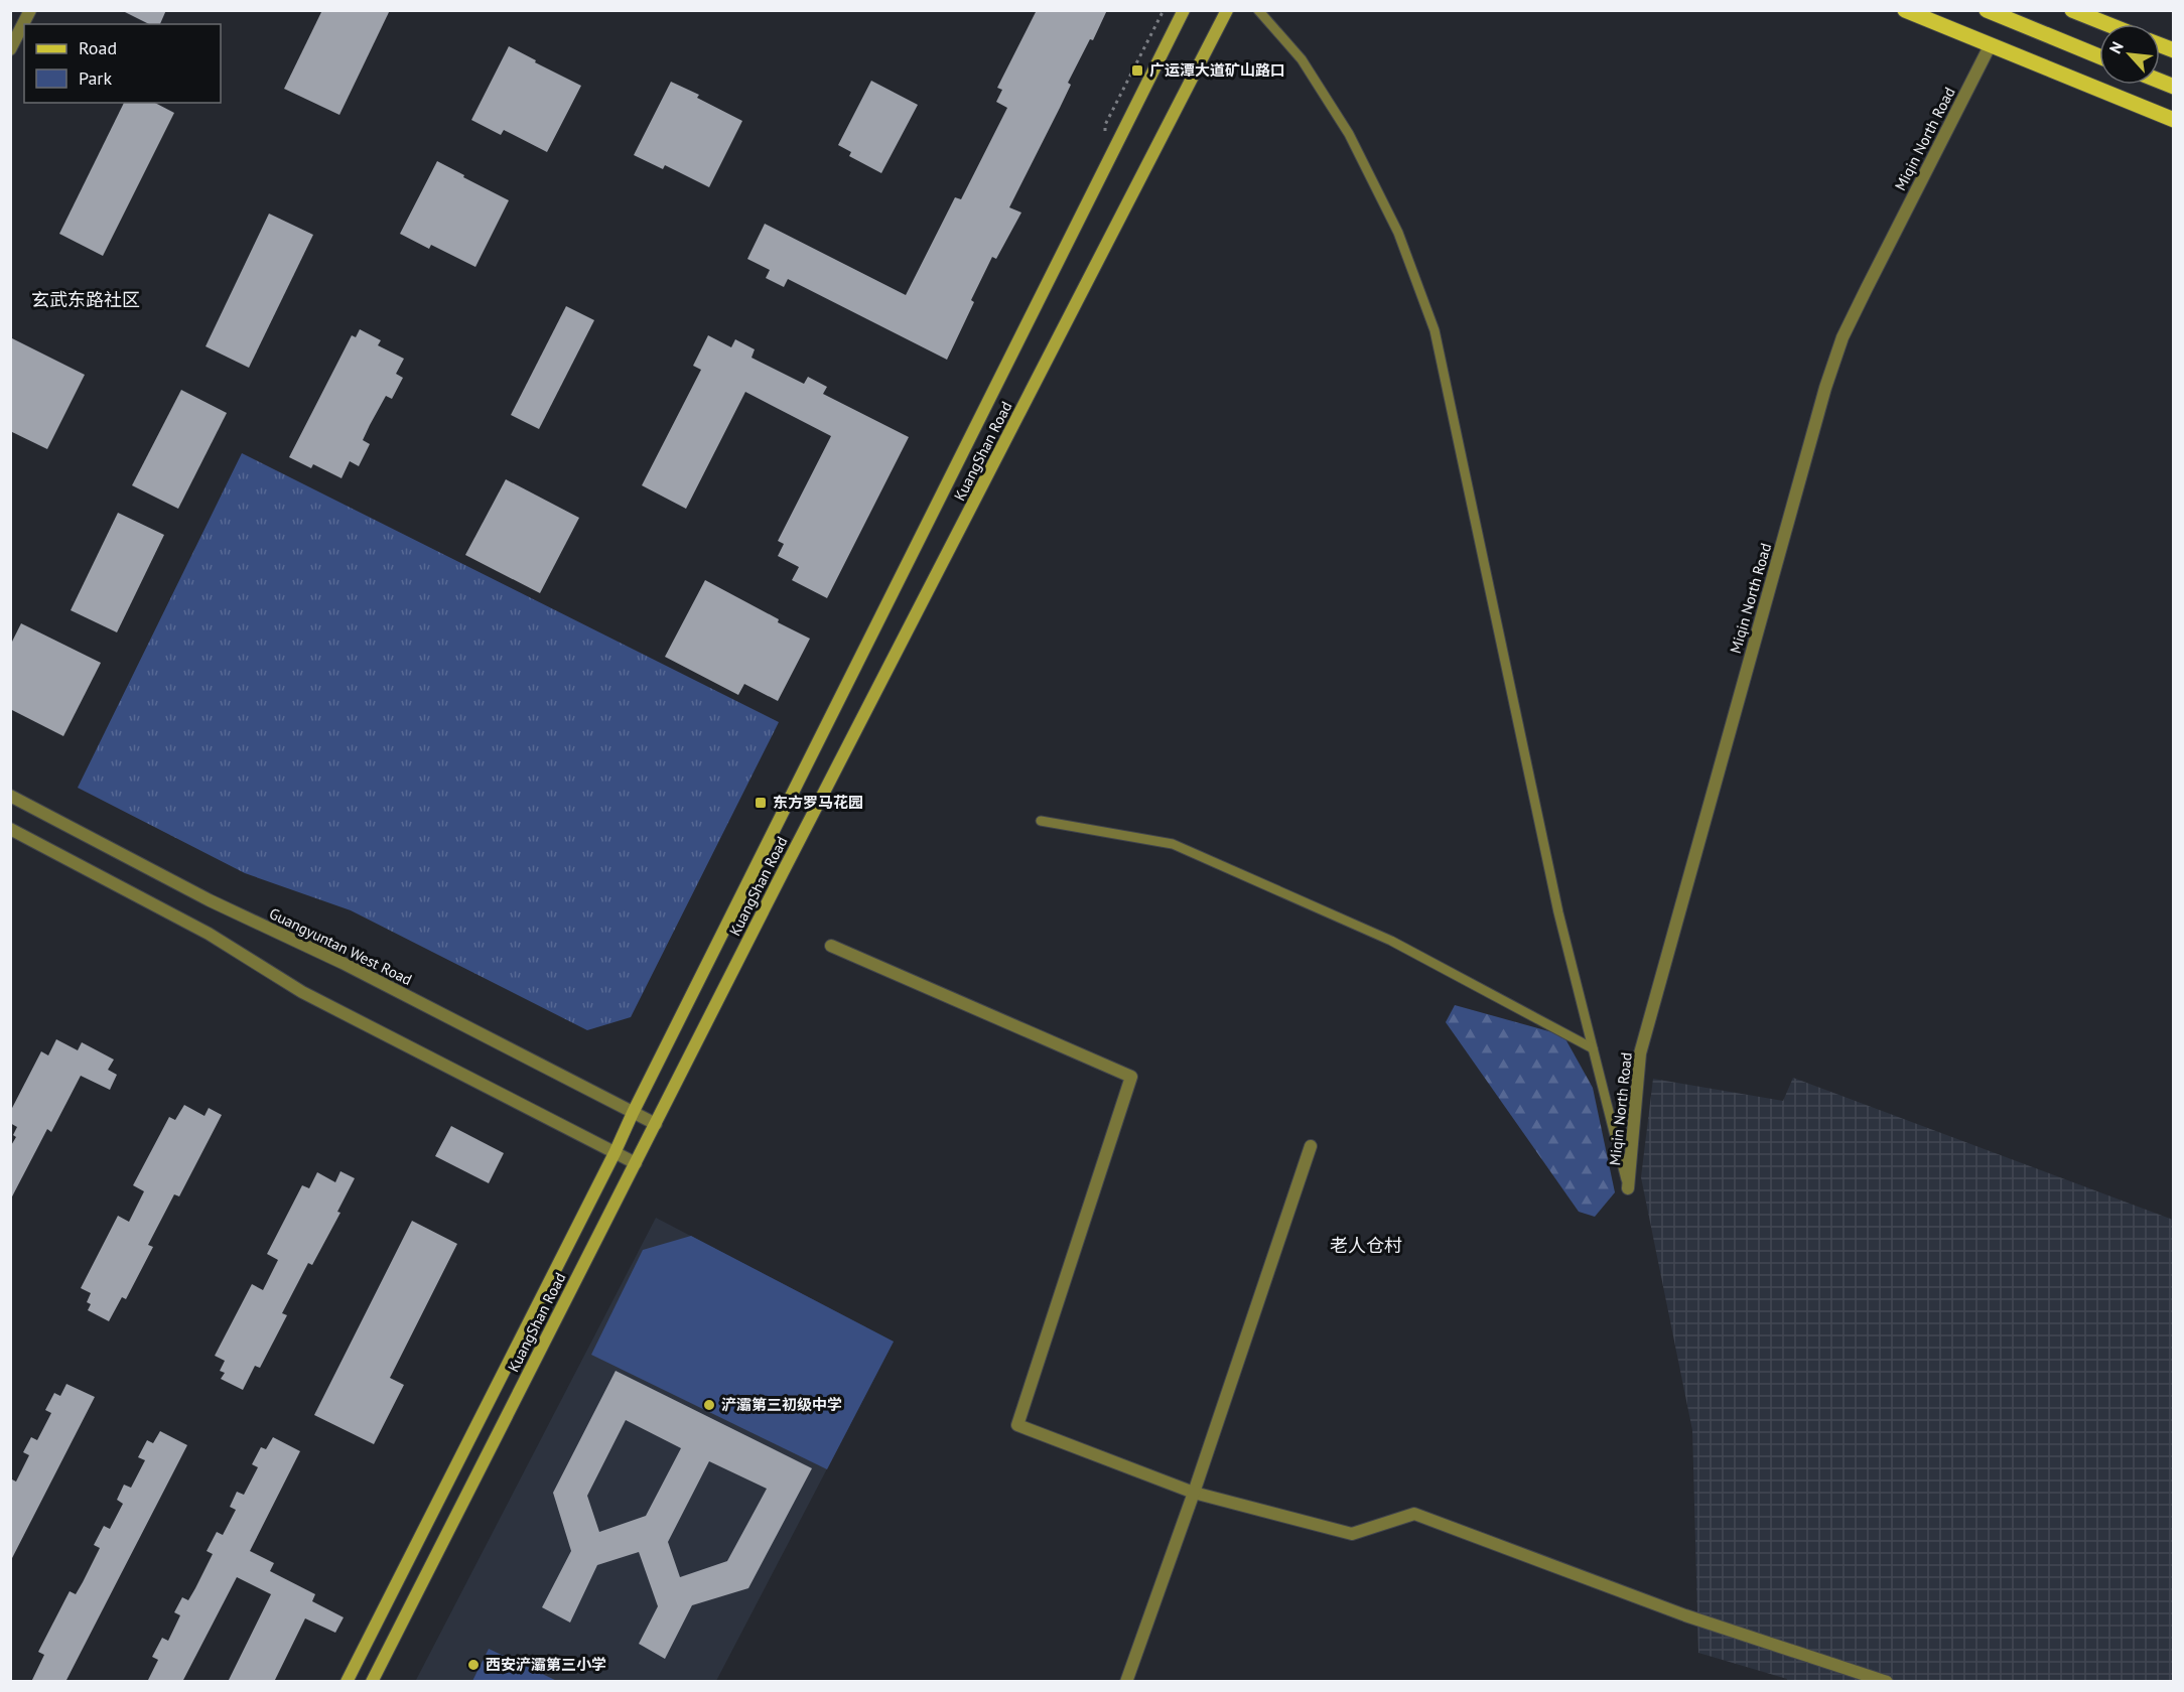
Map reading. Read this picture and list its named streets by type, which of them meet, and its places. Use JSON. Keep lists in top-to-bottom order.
{
  "streets": {
    "main road": ["KuangShan Road"],
    "street": ["Miqin North Road", "Guangyuntan West Road"]
  },
  "crossings": [
    ["KuangShan Road", "Guangyuntan West Road"]
  ],
  "districts": ["玄武东路社区", "老人仓村"],
  "places": {
    "transit": ["广运潭大道矿山路口", "东方罗马花园"],
    "other": ["浐灞第三初级中学", "西安浐灞第三小学"]
  },
  "legend": ["Road", "Park"],
  "north": "top left"
}
